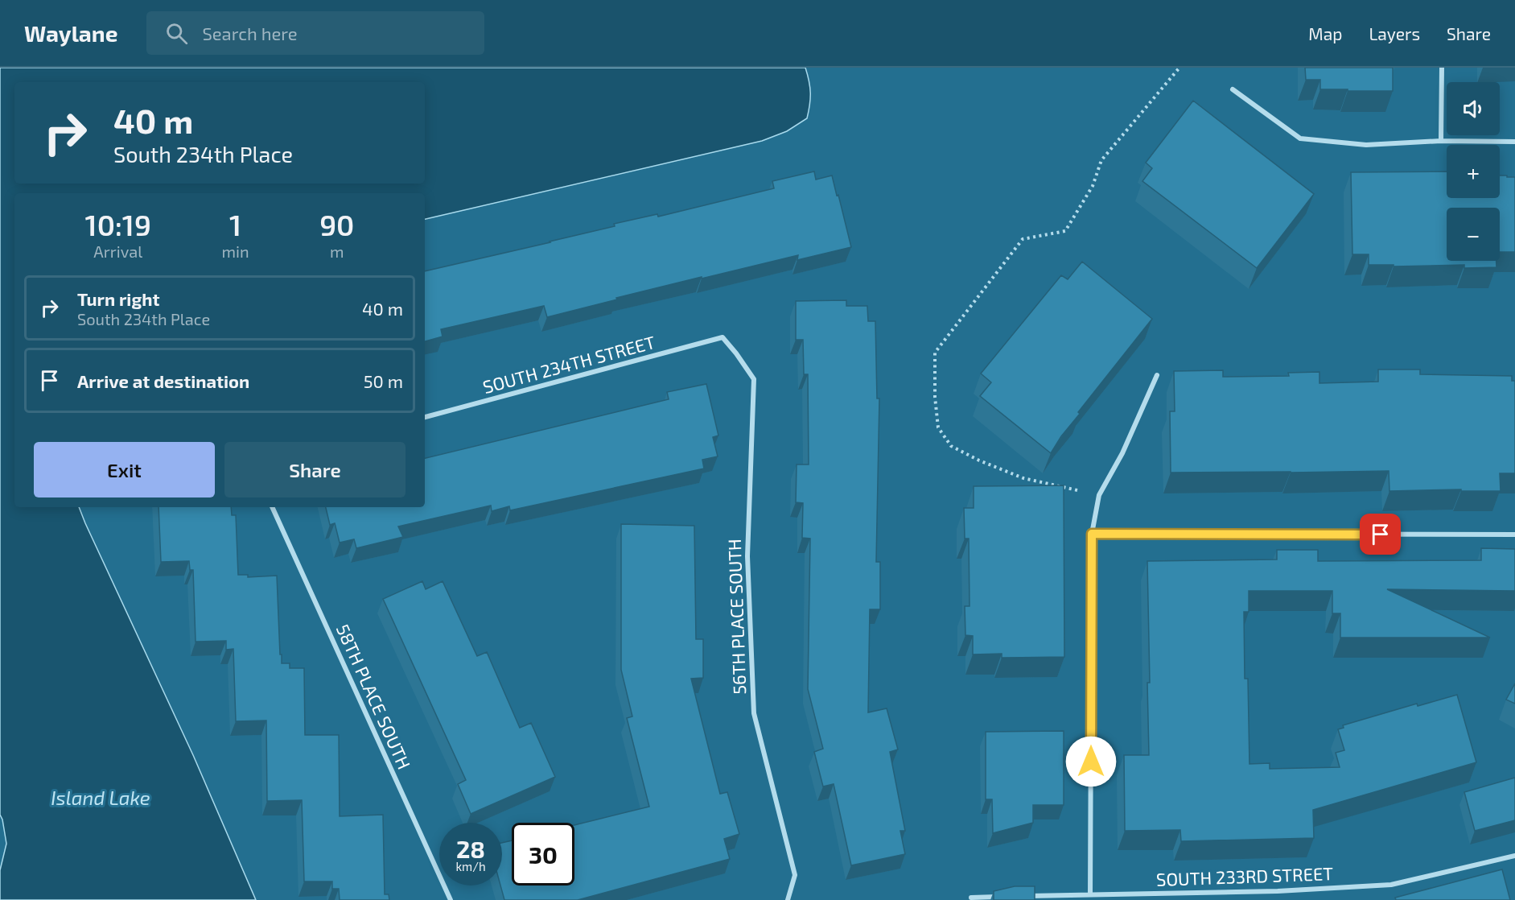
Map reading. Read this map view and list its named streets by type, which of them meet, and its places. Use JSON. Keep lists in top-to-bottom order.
{
  "streets": {
    "street": [
      "SOUTH 234TH STREET",
      "56TH PLACE SOUTH",
      "58TH PLACE SOUTH",
      "SOUTH 233RD STREET"
    ]
  },
  "crossings": [
    ["SOUTH 234TH STREET", "56TH PLACE SOUTH"]
  ],
  "water": ["Island Lake"],
  "page": {
    "header": "Waylane",
    "search": "Search here",
    "nav": ["Map", "Layers", "Share"],
    "map_buttons": ["+", "−"],
    "turn": ["40 m", "South 234th Place"],
    "eta": [
      "10:19",
      "Arrival",
      "1",
      "min",
      "90",
      "m"
    ],
    "list": [
      {
        "name": "Turn right",
        "note": "South 234th Place",
        "value": "40 m"
      },
      {
        "name": "Arrive at destination",
        "value": "50 m"
      }
    ],
    "buttons": ["Exit", "Share"],
    "speed": "28 km/h",
    "limit": "30"
  }
}
